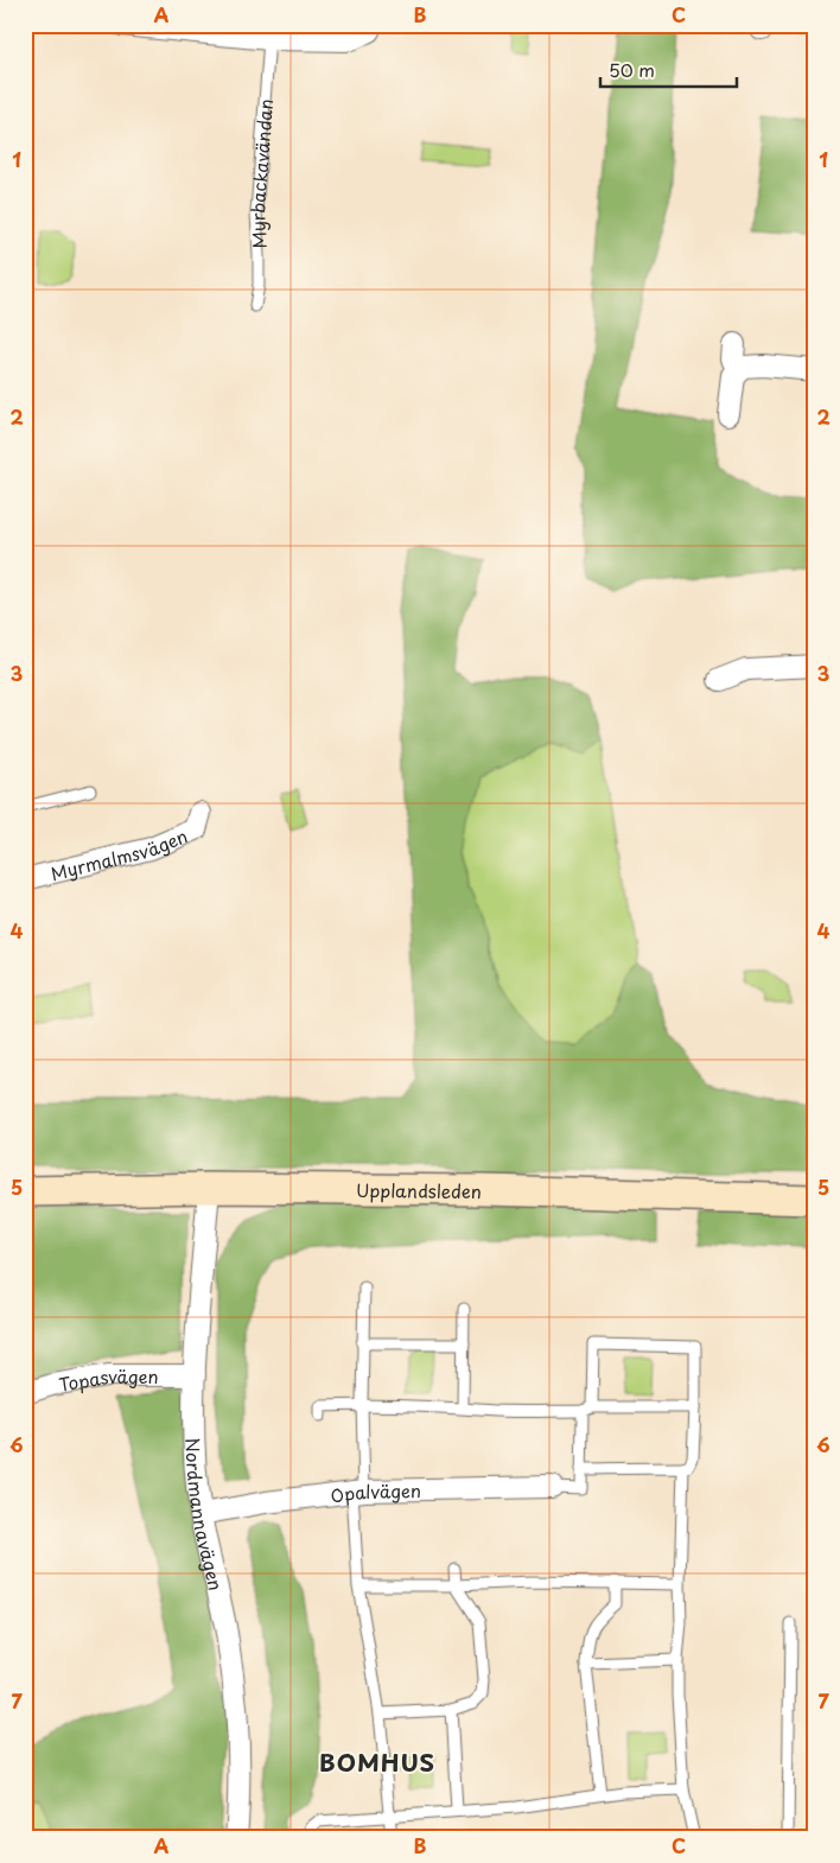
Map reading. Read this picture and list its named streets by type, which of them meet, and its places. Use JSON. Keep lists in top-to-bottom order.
{
  "streets": {
    "street": [
      "Myrmalmsvägen",
      "Upplandsleden",
      "Topasvägen",
      "Opalvägen",
      "Nordmannavägen"
    ],
    "lane": ["Myrbackavändan"]
  },
  "crossings": [
    ["Upplandsleden", "Nordmannavägen"],
    ["Topasvägen", "Nordmannavägen"],
    ["Opalvägen", "Nordmannavägen"]
  ],
  "districts": ["BOMHUS"],
  "scale_bar": "50 m",
  "grid": {
    "columns": ["A", "B", "C"],
    "rows": [
      "1",
      "2",
      "3",
      "4",
      "5",
      "6",
      "7"
    ]
  }
}
